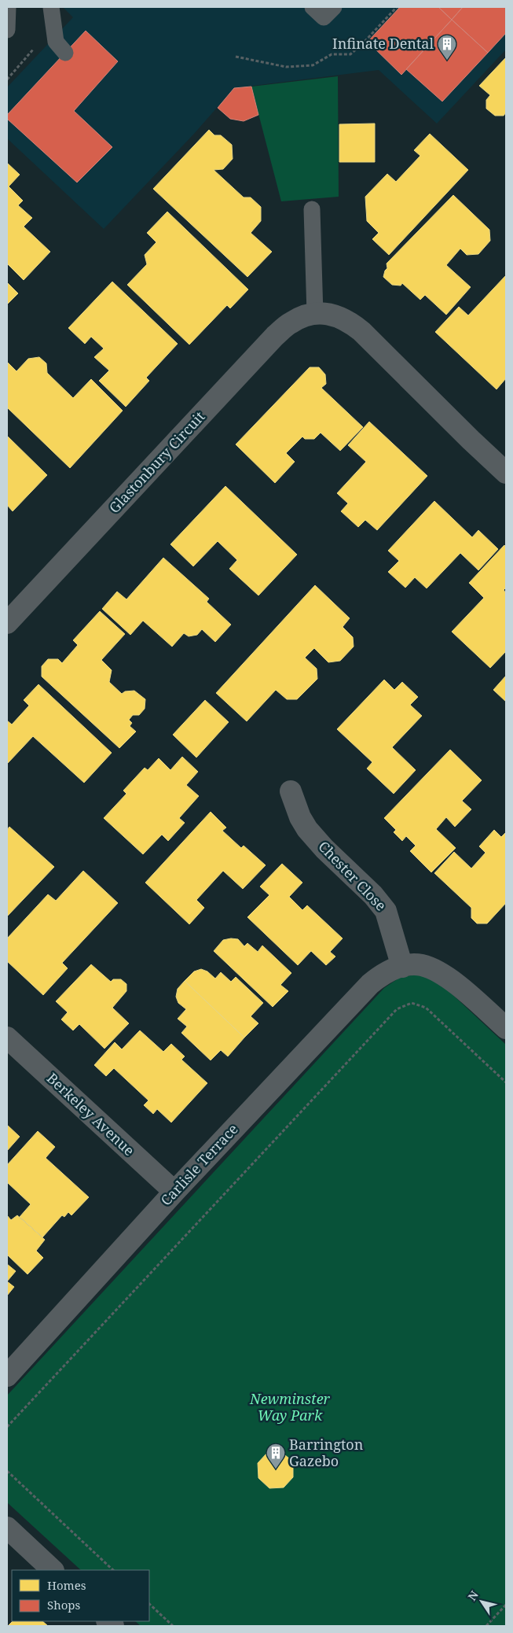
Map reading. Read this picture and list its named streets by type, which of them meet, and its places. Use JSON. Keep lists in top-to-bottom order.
{
  "streets": {
    "street": [
      "Glastonbury Circuit",
      "Chester Close",
      "Berkeley Avenue",
      "Carlisle Terrace"
    ]
  },
  "crossings": [
    ["Chester Close", "Carlisle Terrace"],
    ["Berkeley Avenue", "Carlisle Terrace"]
  ],
  "parks": ["Newminster Way Park"],
  "places": {
    "building": ["Infinate Dental", "Barrington Gazebo"]
  },
  "legend": ["Homes", "Shops"],
  "north": "top left"
}
